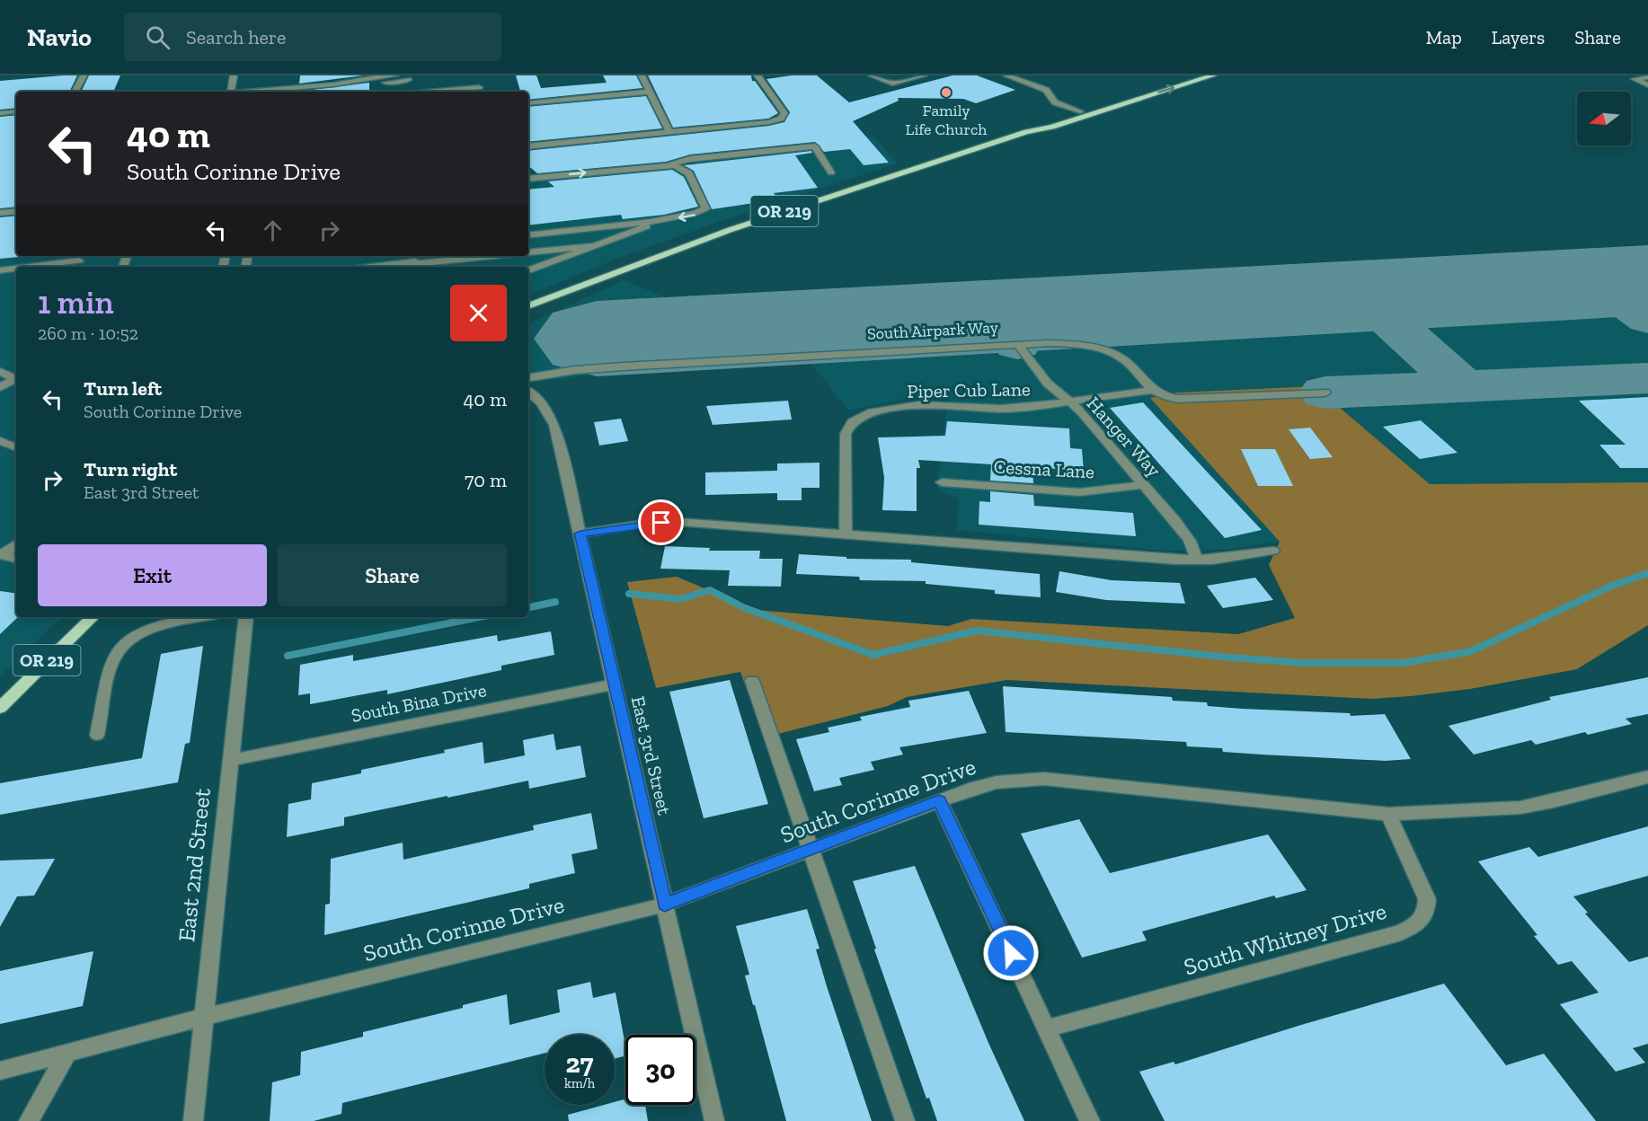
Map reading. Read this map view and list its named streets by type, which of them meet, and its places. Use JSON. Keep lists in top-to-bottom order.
{
  "streets": {
    "main road": ["OR 219"],
    "street": [
      "South Airpark Way",
      "Piper Cub Lane",
      "Hanger Way",
      "Cessna Lane",
      "South Bina Drive",
      "East 3rd Street",
      "South Corinne Drive",
      "East 2nd Street",
      "South Whitney Drive"
    ]
  },
  "crossings": [
    ["South Airpark Way", "Piper Cub Lane"],
    ["South Airpark Way", "Hanger Way"],
    ["Piper Cub Lane", "Hanger Way"],
    ["Hanger Way", "Cessna Lane"],
    ["South Bina Drive", "East 3rd Street"],
    ["South Bina Drive", "East 2nd Street"],
    ["East 3rd Street", "South Corinne Drive"],
    ["South Corinne Drive", "East 2nd Street"],
    ["South Corinne Drive", "South Whitney Drive"]
  ],
  "places": ["Family Life Church"],
  "north": "left",
  "page": {
    "header": "Navio",
    "search": "Search here",
    "nav": ["Map", "Layers", "Share"],
    "turn": ["40 m", "South Corinne Drive"],
    "heading": ["1 min", "260 m · 10:52"],
    "list": [
      {
        "name": "Turn left",
        "note": "South Corinne Drive",
        "value": "40 m"
      },
      {
        "name": "Turn right",
        "note": "East 3rd Street",
        "value": "70 m"
      }
    ],
    "buttons": ["Exit", "Share"],
    "speed": "27 km/h",
    "limit": "30"
  }
}
